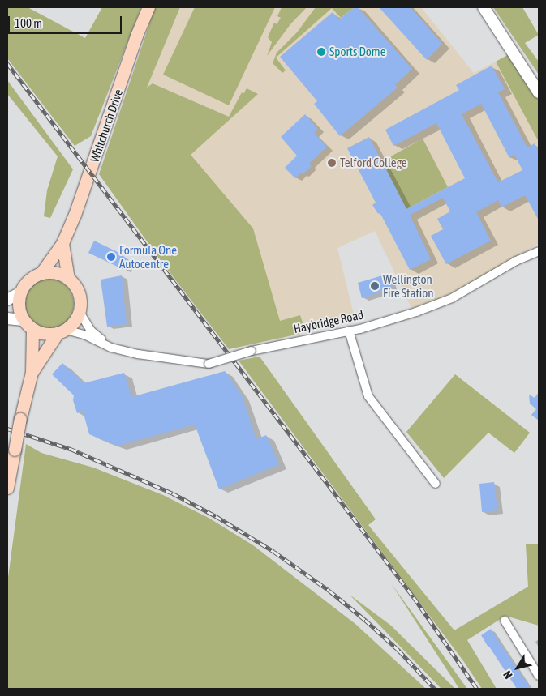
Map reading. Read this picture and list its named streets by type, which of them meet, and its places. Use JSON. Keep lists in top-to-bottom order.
{
  "streets": {
    "main road": ["Whitchurch Drive"],
    "street": ["Haybridge Road"]
  },
  "places": [
    "Sports Dome",
    "Telford College",
    "Formula One Autocentre",
    "Wellington Fire Station"
  ],
  "scale_bar": "100 m",
  "north": "bottom left"
}
